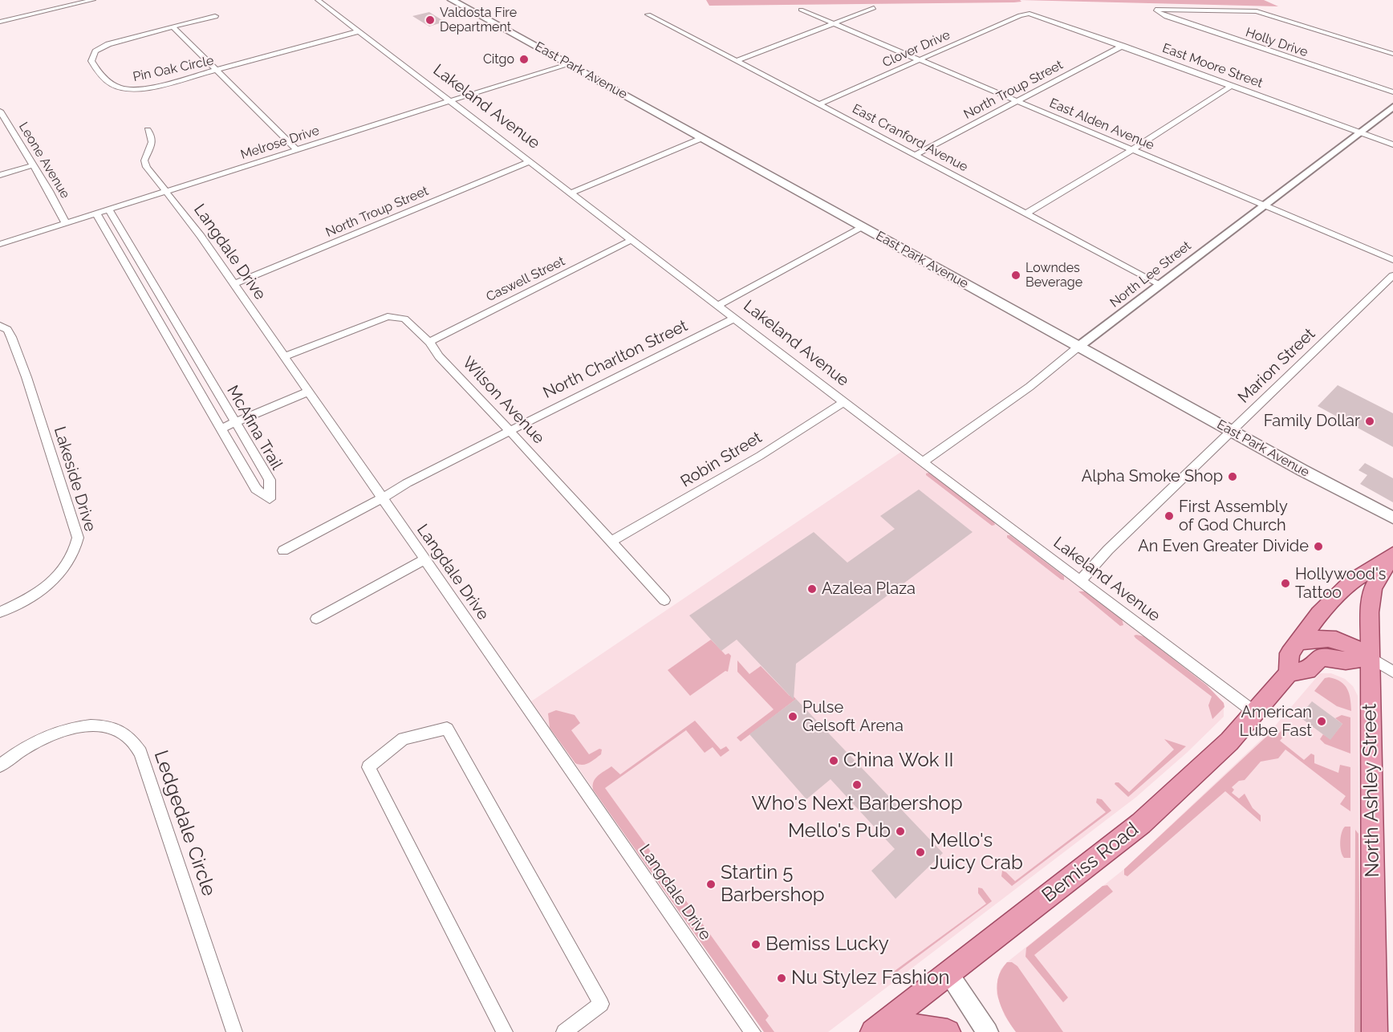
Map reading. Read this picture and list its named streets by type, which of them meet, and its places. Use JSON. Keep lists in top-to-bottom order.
{
  "streets": {
    "main road": ["East Park Avenue", "North Ashley Street", "Bemiss Road"],
    "street": [
      "Holly Drive",
      "Clover Drive",
      "East Moore Street",
      "Pin Oak Circle",
      "North Troup Street",
      "Lakeland Avenue",
      "East Alden Avenue",
      "East Cranford Avenue",
      "Melrose Drive",
      "Leone Avenue",
      "Langdale Drive",
      "North Lee Street",
      "Caswell Street",
      "North Charlton Street",
      "Marion Street",
      "Wilson Avenue",
      "McAfina Trail",
      "Robin Street",
      "Lakeside Drive",
      "Ledgedale Circle"
    ]
  },
  "crossings": [
    ["Clover Drive", "East Moore Street"],
    ["Clover Drive", "East Alden Avenue"],
    ["Clover Drive", "East Cranford Avenue"],
    ["East Moore Street", "North Troup Street"],
    ["East Moore Street", "North Lee Street"],
    ["Pin Oak Circle", "Lakeland Avenue"],
    ["East Park Avenue", "Melrose Drive"],
    ["East Park Avenue", "North Lee Street"],
    ["East Park Avenue", "Marion Street"],
    ["North Troup Street", "Lakeland Avenue"],
    ["North Troup Street", "East Alden Avenue"],
    ["North Troup Street", "East Cranford Avenue"],
    ["North Troup Street", "Langdale Drive"],
    ["Lakeland Avenue", "Melrose Drive"],
    ["Lakeland Avenue", "North Lee Street"],
    ["Lakeland Avenue", "Caswell Street"],
    ["Lakeland Avenue", "North Charlton Street"],
    ["Lakeland Avenue", "Marion Street"],
    ["Lakeland Avenue", "Robin Street"],
    ["Lakeland Avenue", "Bemiss Road"],
    ["East Alden Avenue", "North Lee Street"],
    ["East Cranford Avenue", "North Lee Street"],
    ["Melrose Drive", "Leone Avenue"],
    ["Melrose Drive", "Langdale Drive"],
    ["Melrose Drive", "McAfina Trail"],
    ["Langdale Drive", "North Charlton Street"],
    ["Langdale Drive", "Wilson Avenue"],
    ["Caswell Street", "Wilson Avenue"],
    ["North Charlton Street", "Wilson Avenue"],
    ["Wilson Avenue", "Robin Street"]
  ],
  "places": [
    "Valdosta Fire Department",
    "Citgo",
    "Lowndes Beverage",
    "Family Dollar",
    "Alpha Smoke Shop",
    "First Assembly of God Church",
    "An Even Greater Divide",
    "Hollywood's Tattoo",
    "Azalea Plaza",
    "Pulse Gelsoft Arena",
    "American Lube Fast",
    "China Wok II",
    "Who's Next Barbershop",
    "Mello's Pub",
    "Mello's Juicy Crab",
    "Startin 5 Barbershop",
    "Bemiss Lucky",
    "Nu Stylez Fashion"
  ]
}
